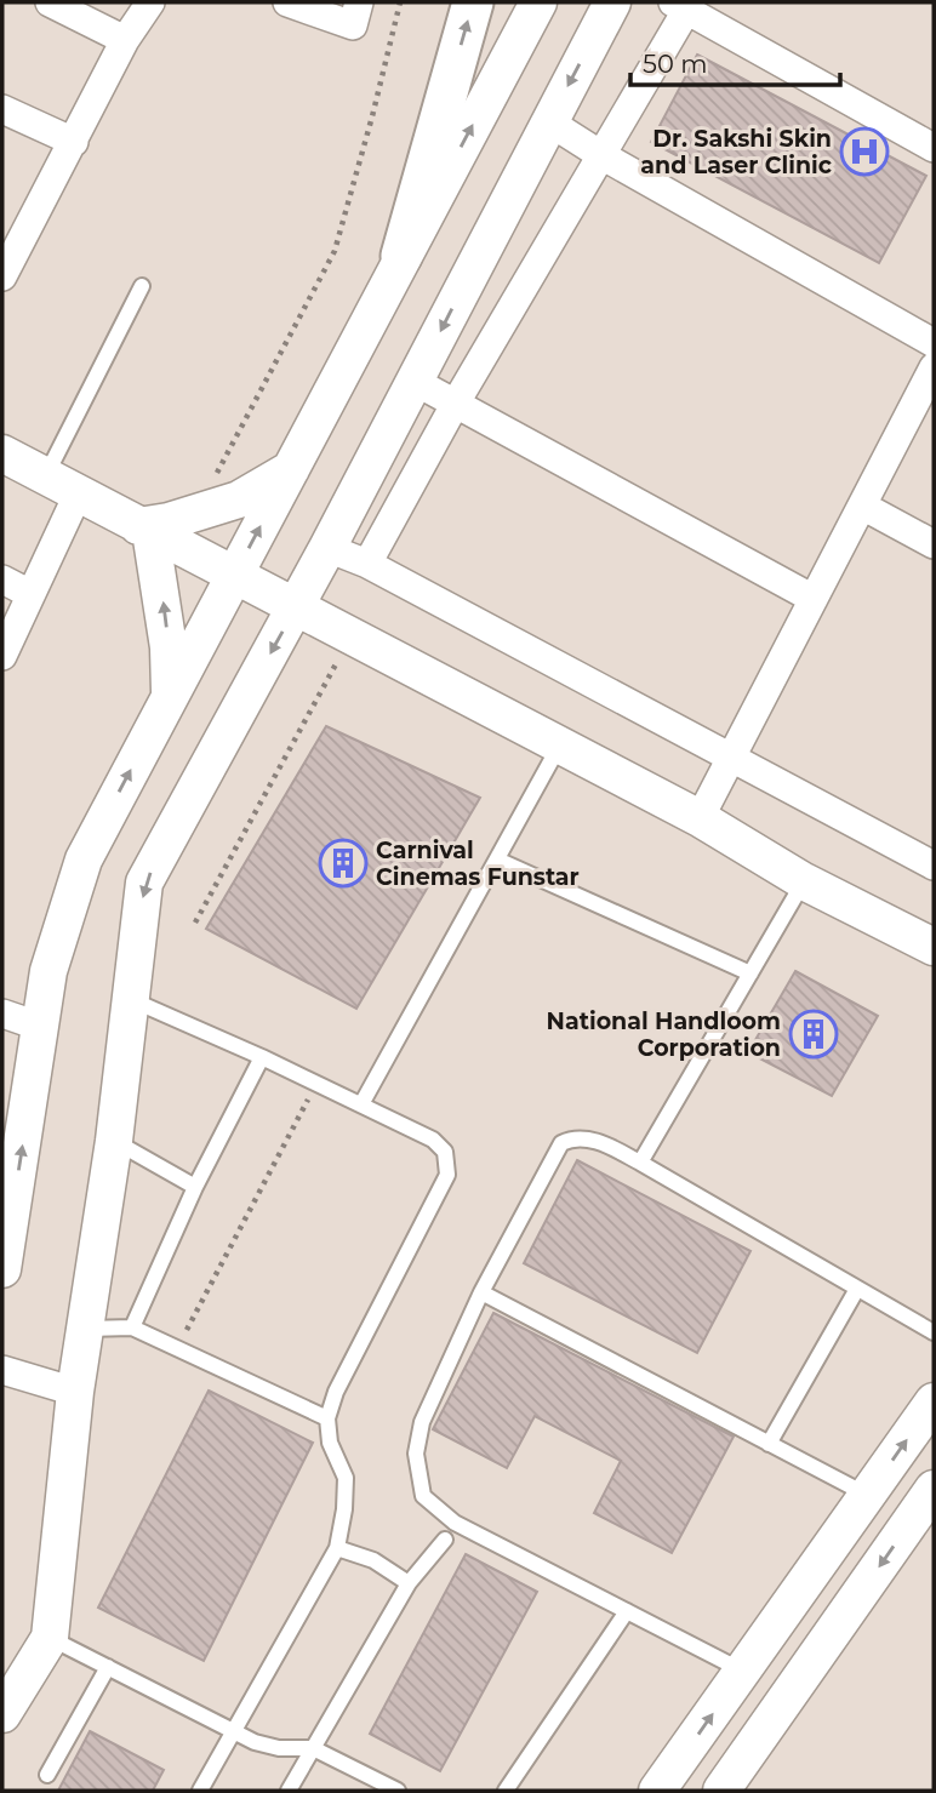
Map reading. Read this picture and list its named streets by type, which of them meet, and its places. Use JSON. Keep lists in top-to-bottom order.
{
  "places": {
    "hospital": ["Dr. Sakshi Skin and Laser Clinic"],
    "building": ["Carnival Cinemas Funstar", "National Handloom Corporation"]
  },
  "scale_bar": "50 m"
}
